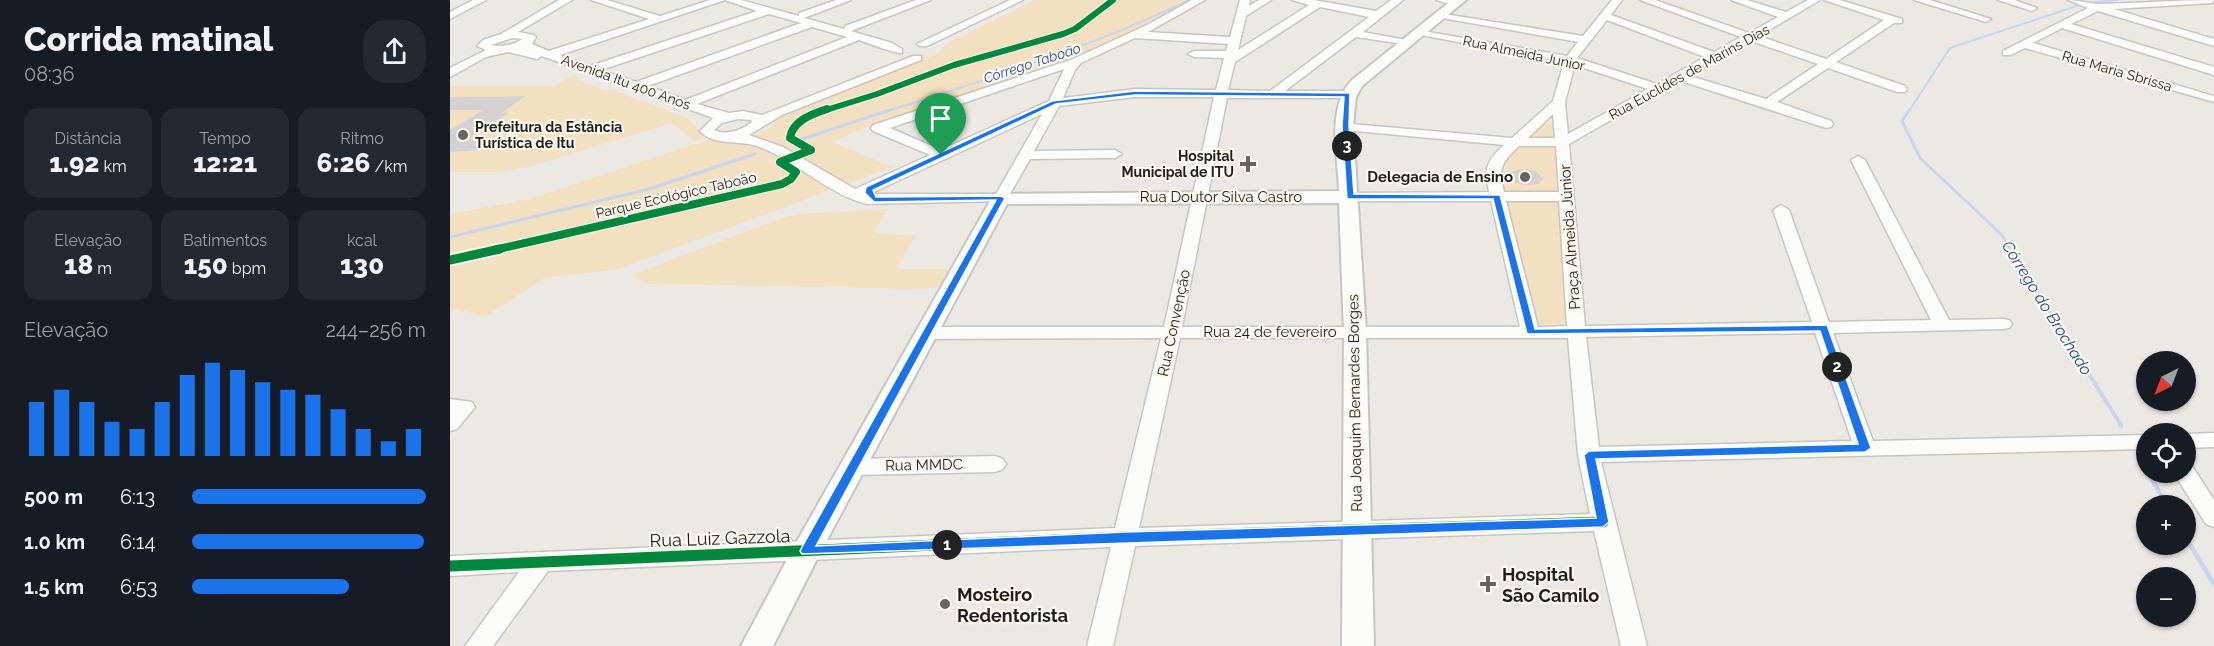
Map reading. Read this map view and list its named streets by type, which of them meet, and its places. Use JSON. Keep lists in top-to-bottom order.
{
  "streets": {
    "main road": ["Rua Doutor Silva Castro", "Rua Joaquim Bernardes Borges"],
    "street": [
      "Rua Almeida Junior",
      "Rua Maria Sbrissa",
      "Rua Euclídes de Marins Dias",
      "Avenida Itu 400 Anos",
      "Praça Almeida Júnior",
      "Rua Convenção",
      "Rua 24 de fevereiro",
      "Rua MMDC",
      "Rua Luiz Gazzola"
    ],
    "cycle path": ["Parque Ecológico Taboão"]
  },
  "crossings": [
    ["Rua Almeida Junior", "Rua Euclídes de Marins Dias"],
    ["Rua Euclídes de Marins Dias", "Praça Almeida Júnior"],
    ["Rua Doutor Silva Castro", "Praça Almeida Júnior"],
    ["Rua Doutor Silva Castro", "Rua Convenção"],
    ["Rua Doutor Silva Castro", "Rua Joaquim Bernardes Borges"],
    ["Praça Almeida Júnior", "Rua 24 de fevereiro"],
    ["Praça Almeida Júnior", "Rua Luiz Gazzola"],
    ["Rua Convenção", "Rua 24 de fevereiro"],
    ["Rua Convenção", "Rua Luiz Gazzola"],
    ["Rua 24 de fevereiro", "Rua Joaquim Bernardes Borges"],
    ["Rua Joaquim Bernardes Borges", "Rua Luiz Gazzola"]
  ],
  "water": ["Córrego Taboão", "Córrego do Brochado"],
  "places": {
    "other": ["Prefeitura da Estância Turística de Itu", "Delegacia de Ensino", "Mosteiro Redentorista"],
    "health": ["Hospital Municipal de ITU", "Hospital São Camilo"]
  },
  "north": "bottom left",
  "page": {
    "heading": ["Corrida matinal", "08:36"],
    "stats": [
      ["Distância", "1.92 km"],
      ["Tempo", "12:21"],
      ["Ritmo", "6:26 /km"],
      ["Elevação", "18 m"],
      ["Batimentos", "150 bpm"],
      ["kcal", "130"]
    ],
    "pins": ["3", "2", "1"],
    "chart": ["Elevação", "244–256 m"],
    "map_buttons": ["+", "−"],
    "list": [
      {
        "name": "500 m",
        "note": "6:13"
      },
      {
        "name": "1.0 km",
        "note": "6:14"
      },
      {
        "name": "1.5 km",
        "note": "6:53"
      }
    ]
  }
}
